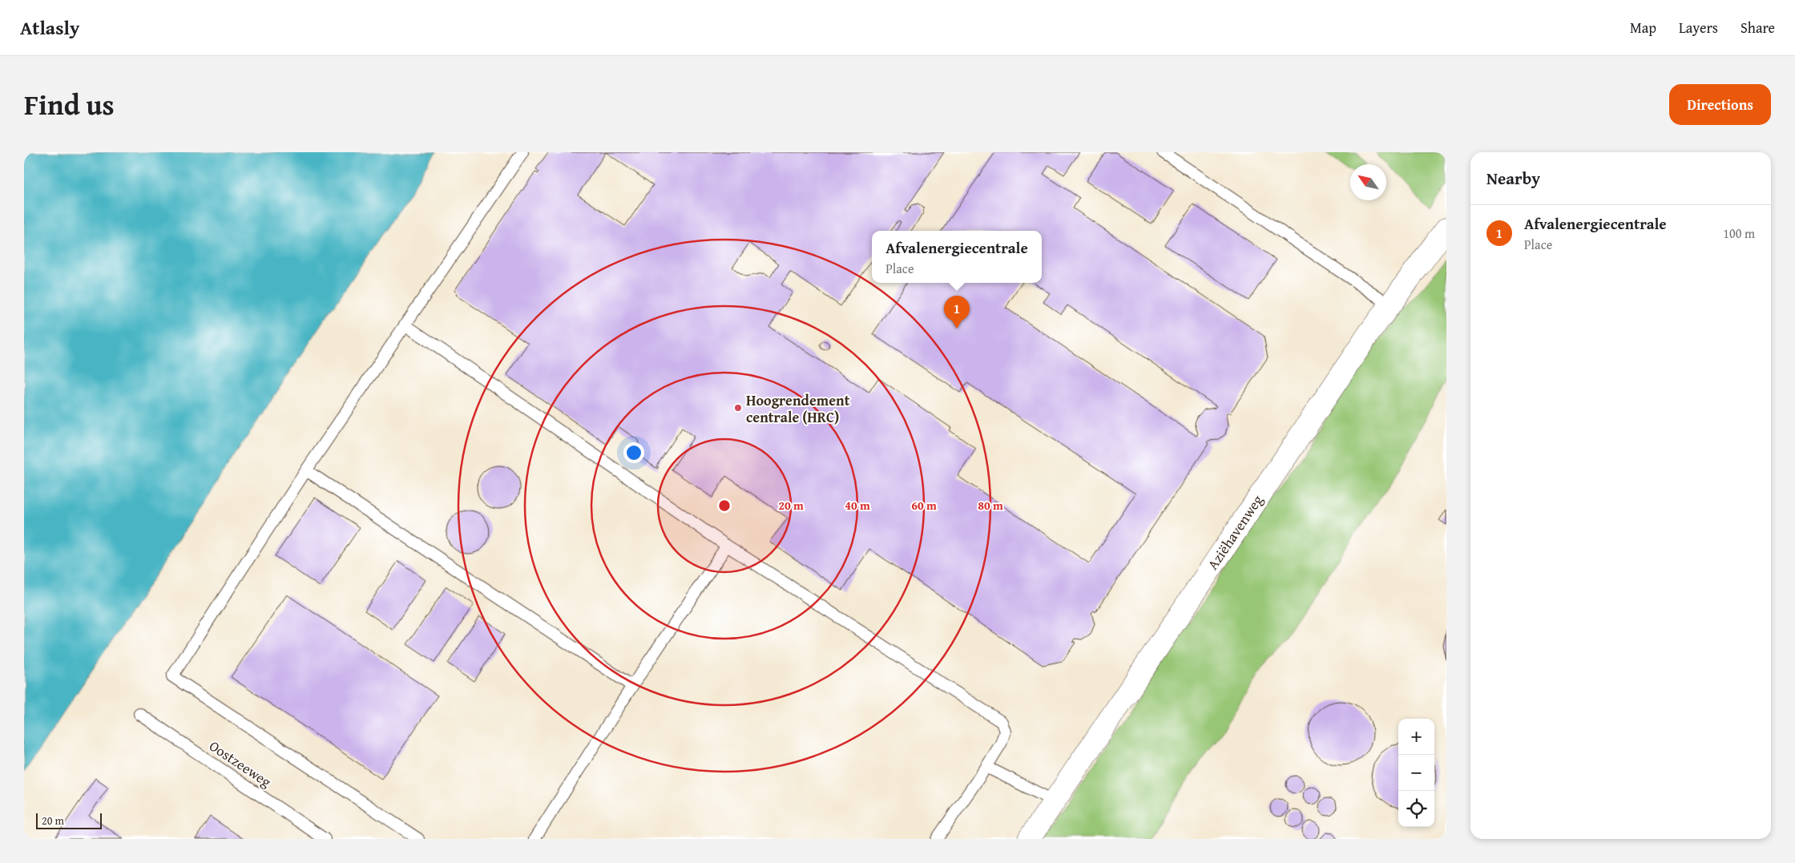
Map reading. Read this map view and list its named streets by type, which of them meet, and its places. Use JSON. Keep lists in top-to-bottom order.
{
  "streets": {
    "street": ["Aziëhavenweg"],
    "lane": ["Oostzeeweg"]
  },
  "places": ["Hoogrendement centrale (HRC)"],
  "scale_bar": "20 m",
  "north": "top left",
  "page": {
    "header": "Atlasly",
    "nav": ["Map", "Layers", "Share"],
    "title": "Find us",
    "buttons": "Directions",
    "heading": "Nearby",
    "list": [
      {
        "mark": "1",
        "name": "Afvalenergiecentrale",
        "note": "Place",
        "value": "100 m"
      }
    ],
    "popup": ["Afvalenergiecentrale", "Place"],
    "pins": "1",
    "map_buttons": ["+", "−"],
    "scale": "20 m"
  },
  "rings": [
    "20 m",
    "40 m",
    "60 m",
    "80 m"
  ]
}
